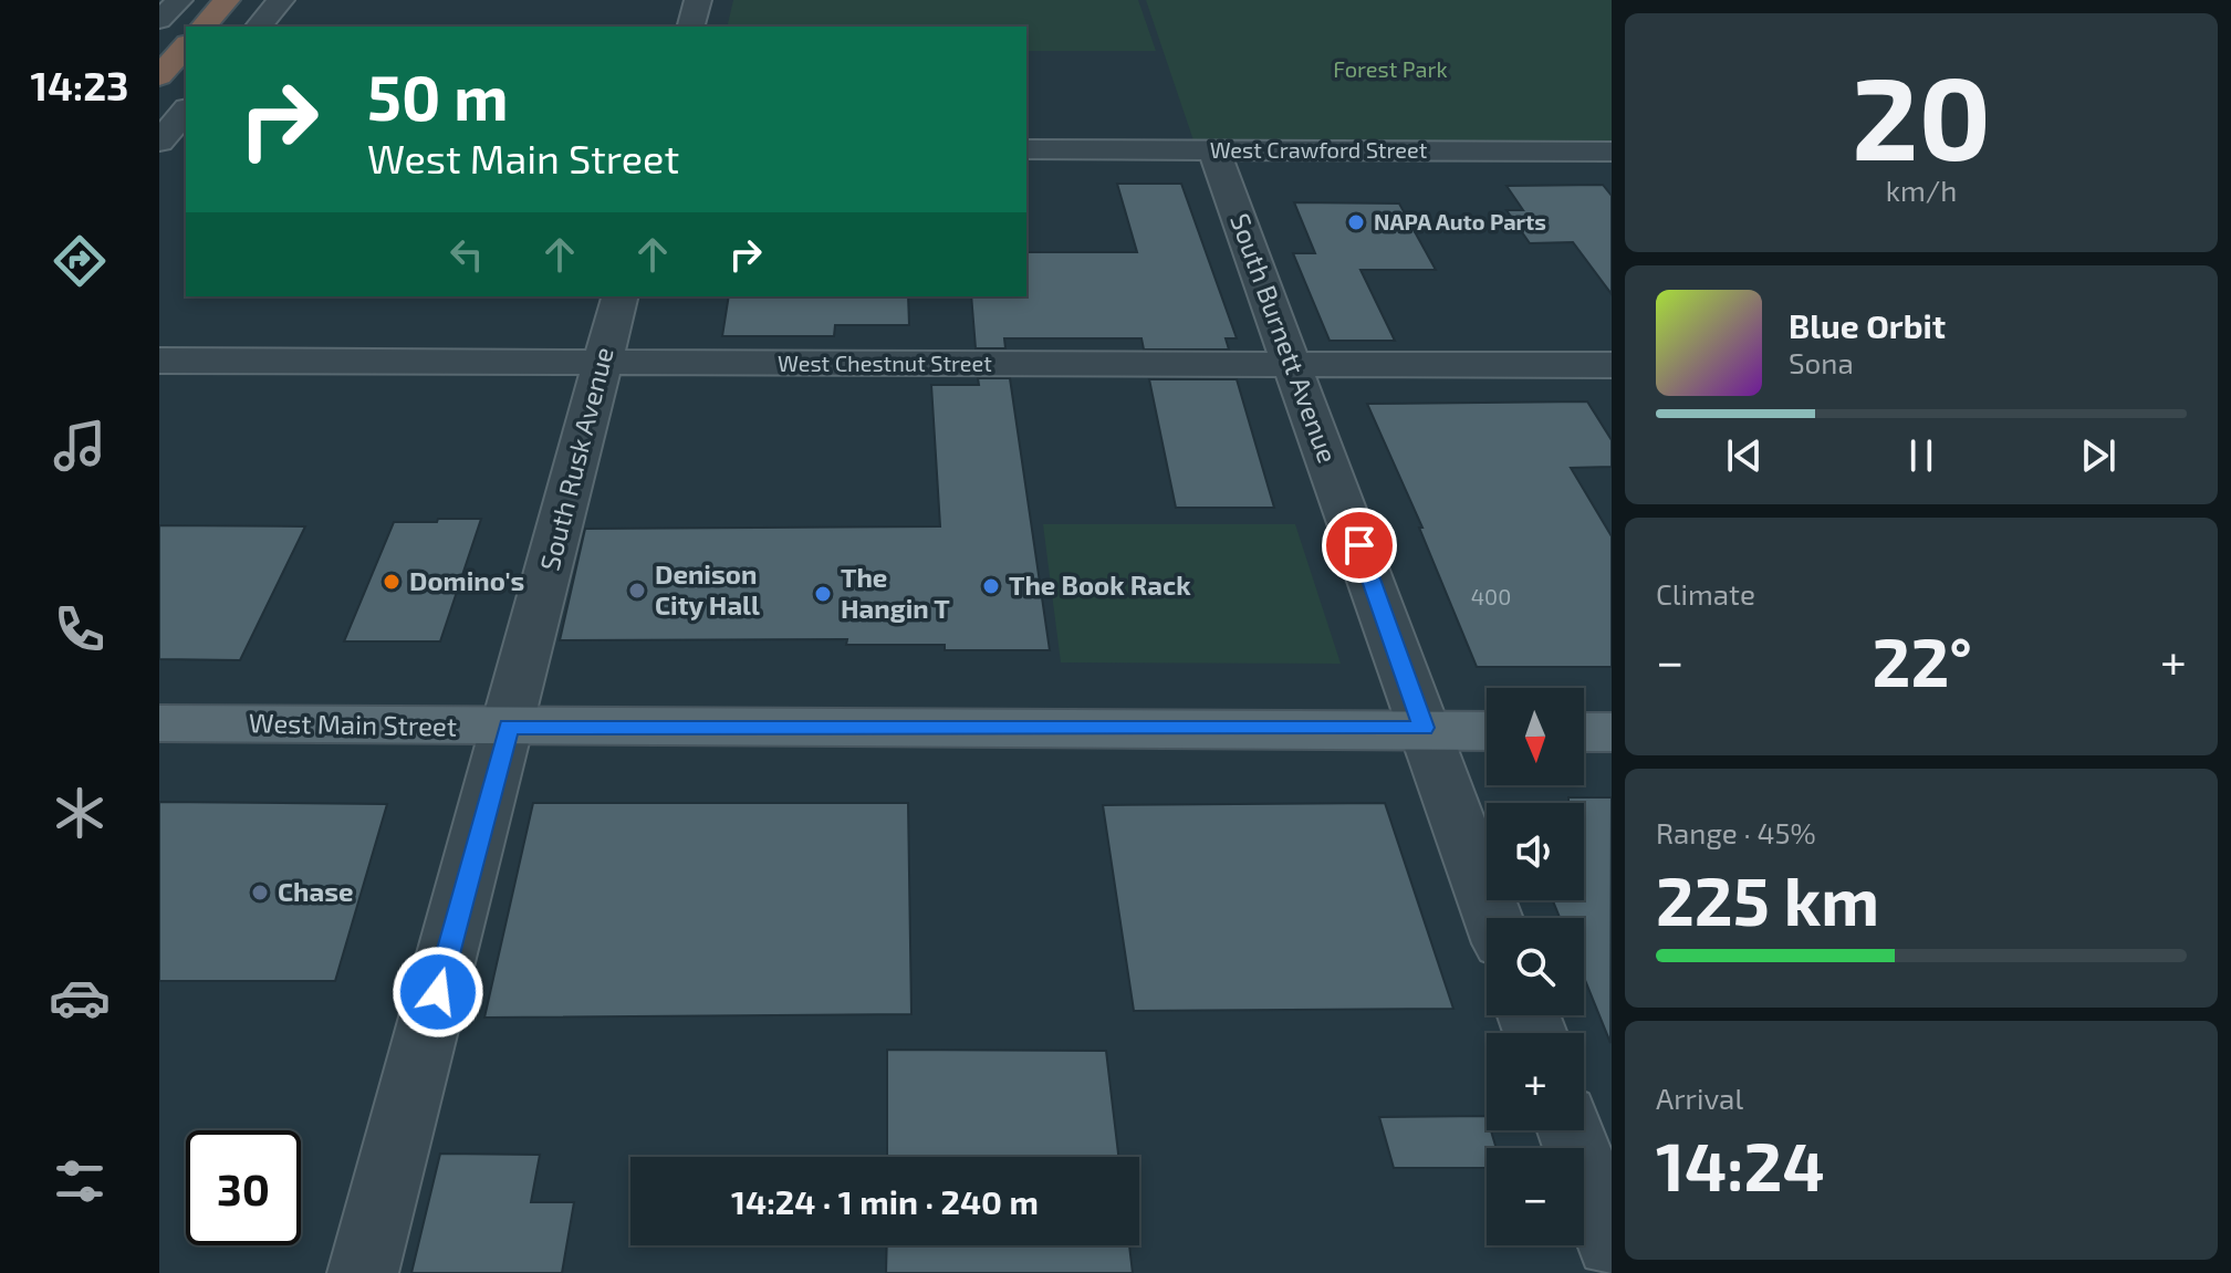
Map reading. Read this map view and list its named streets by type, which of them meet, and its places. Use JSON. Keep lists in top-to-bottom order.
{
  "streets": {
    "main road": ["West Main Street"],
    "street": [
      "West Crawford Street",
      "South Burnett Avenue",
      "West Chestnut Street",
      "South Rusk Avenue"
    ]
  },
  "crossings": [
    ["West Crawford Street", "South Burnett Avenue"],
    ["South Burnett Avenue", "West Chestnut Street"],
    ["South Burnett Avenue", "West Main Street"],
    ["West Chestnut Street", "South Rusk Avenue"],
    ["South Rusk Avenue", "West Main Street"]
  ],
  "parks": ["Forest Park"],
  "places": [
    "NAPA Auto Parts",
    "Domino's",
    "The Book Rack",
    "Denison City Hall",
    "The Hangin T",
    "Chase"
  ],
  "house_numbers": ["400"],
  "north": "bottom",
  "page": {
    "tabs": "14:23",
    "tile": [
      ["20", "km/h"],
      "Climate",
      ["Range · 45%", "225 km"],
      ["Arrival", "14:24"]
    ],
    "turn": ["50 m", "West Main Street"],
    "song": ["Blue Orbit", "Sona"],
    "heat": ["−", "22°", "+"],
    "map_buttons": ["+", "−"],
    "limit": "30",
    "trip": "14:24 · 1 min · 240 m"
  }
}
